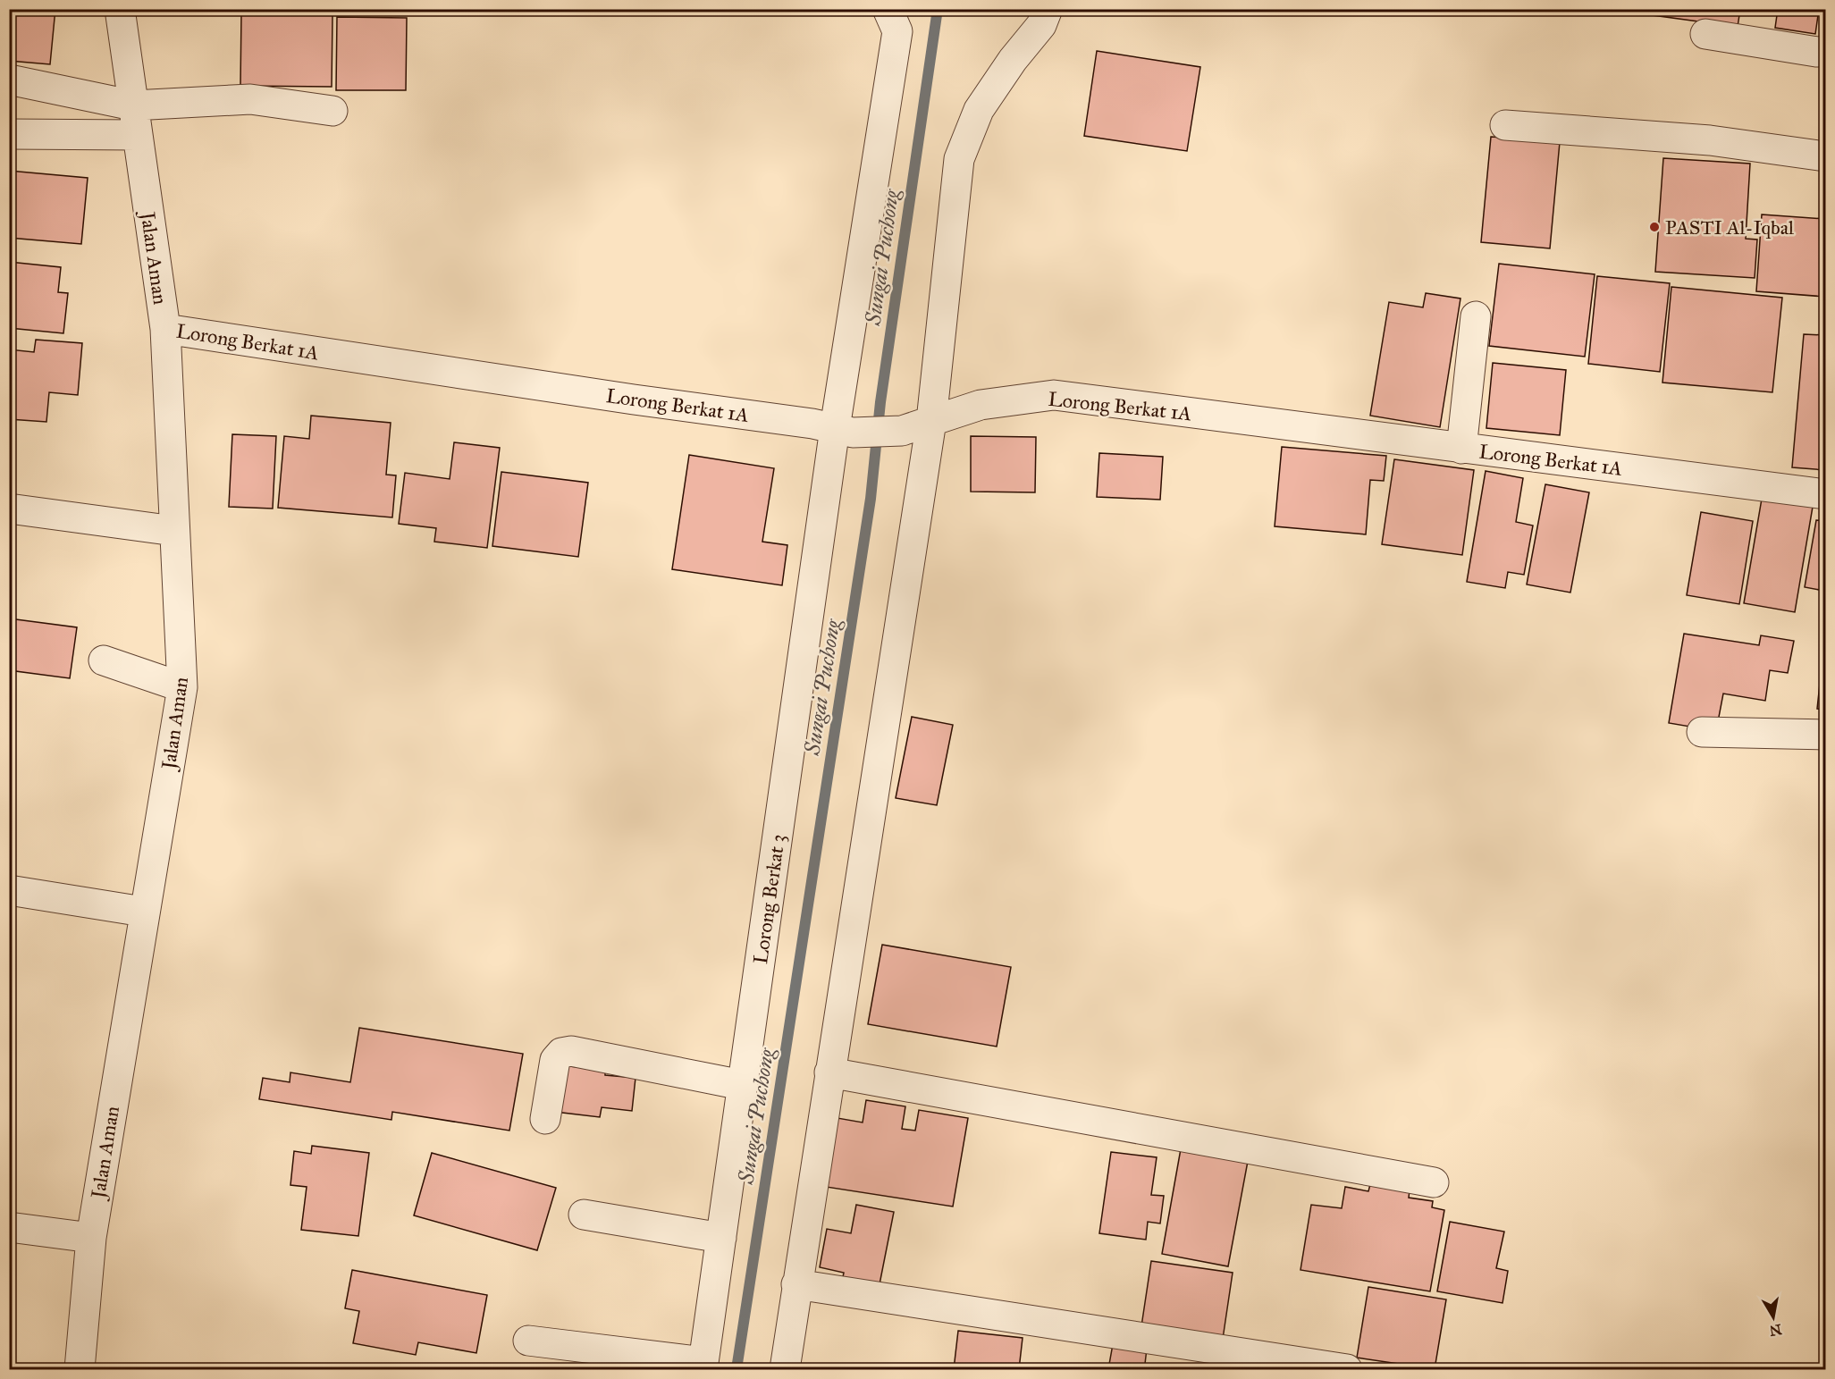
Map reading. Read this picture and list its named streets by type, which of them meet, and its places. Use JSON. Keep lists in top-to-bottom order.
{
  "streets": {
    "street": ["Jalan Aman", "Lorong Berkat 1A", "Lorong Berkat 3"]
  },
  "crossings": [
    ["Jalan Aman", "Lorong Berkat 1A"],
    ["Lorong Berkat 1A", "Lorong Berkat 3"]
  ],
  "water": ["Sungai Puchong"],
  "places": ["PASTI Al-Iqbal"],
  "north": "bottom"
}
